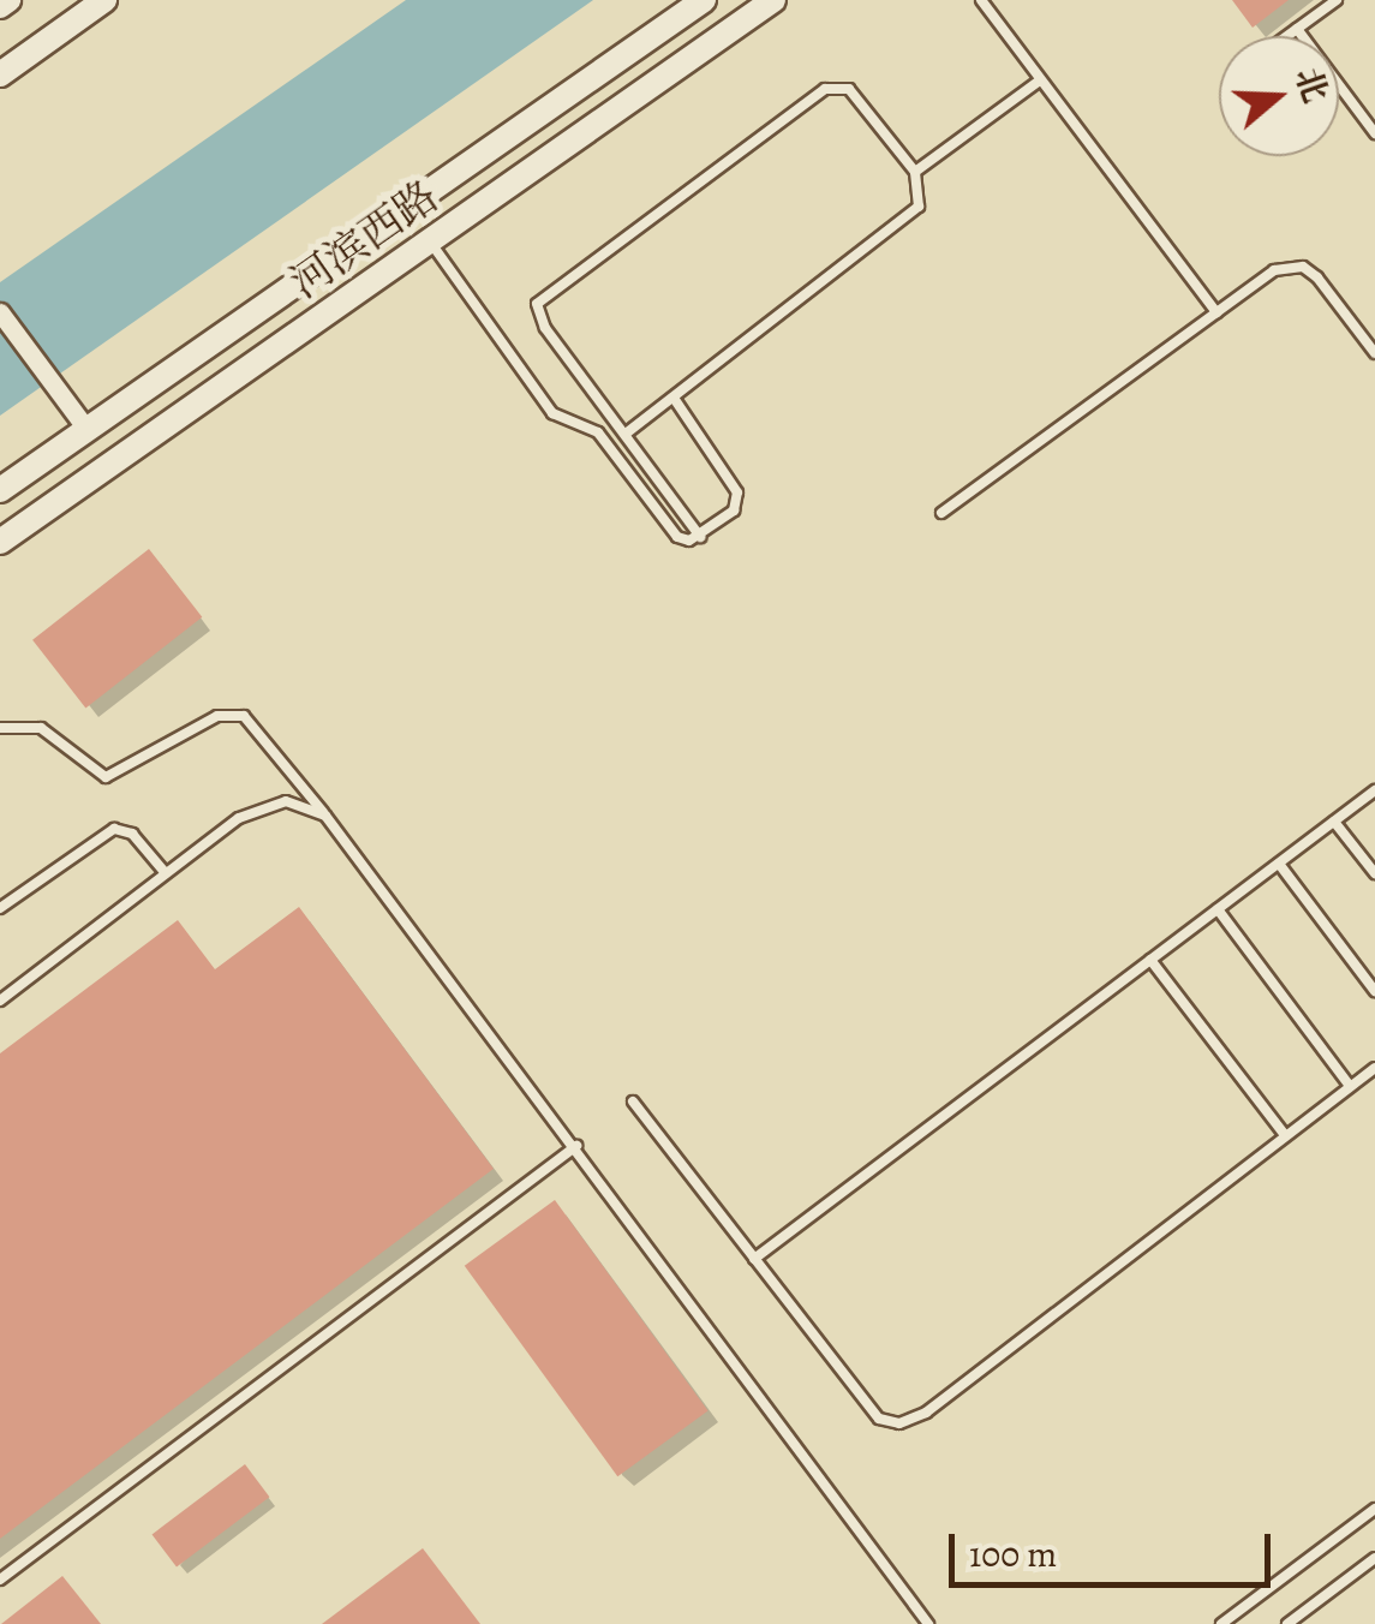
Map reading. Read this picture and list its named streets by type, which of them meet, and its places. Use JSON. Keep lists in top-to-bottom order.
{
  "streets": {
    "street": ["河滨西路"]
  },
  "scale_bar": "100 m",
  "north": "right"
}
